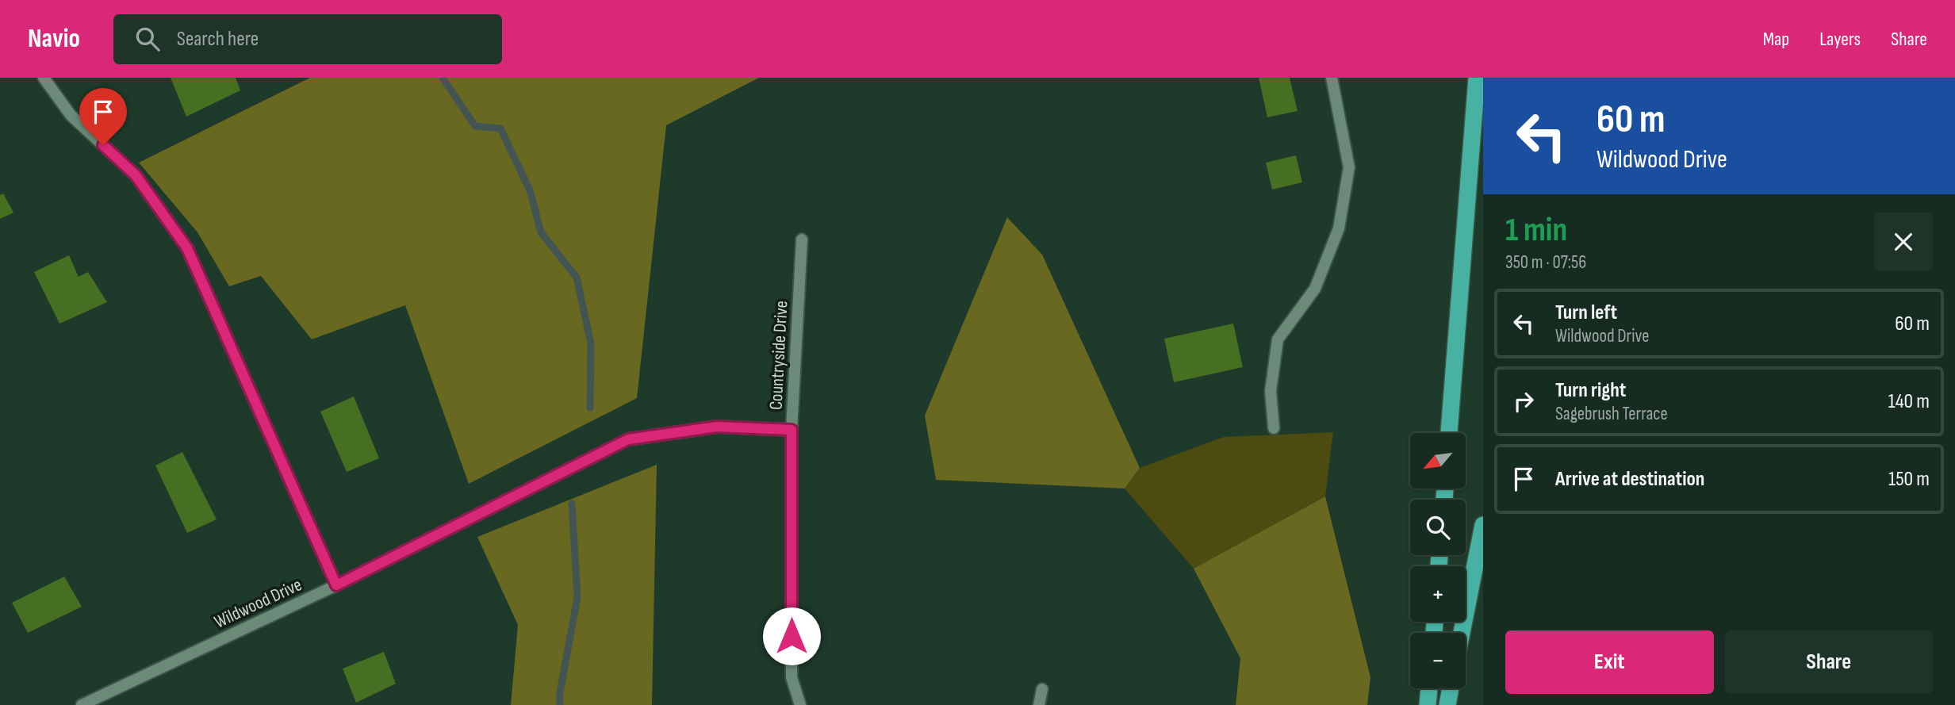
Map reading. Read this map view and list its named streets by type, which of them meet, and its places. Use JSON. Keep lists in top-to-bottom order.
{
  "streets": {
    "street": ["Countryside Drive", "Wildwood Drive"]
  },
  "crossings": [
    ["Countryside Drive", "Wildwood Drive"]
  ],
  "north": "bottom left",
  "page": {
    "header": "Navio",
    "search": "Search here",
    "nav": ["Map", "Layers", "Share"],
    "turn": ["60 m", "Wildwood Drive"],
    "heading": ["1 min", "350 m · 07:56"],
    "list": [
      {
        "name": "Turn left",
        "note": "Wildwood Drive",
        "value": "60 m"
      },
      {
        "name": "Turn right",
        "note": "Sagebrush Terrace",
        "value": "140 m"
      },
      {
        "name": "Arrive at destination",
        "value": "150 m"
      }
    ],
    "map_buttons": ["+", "−"],
    "buttons": ["Exit", "Share"]
  }
}
